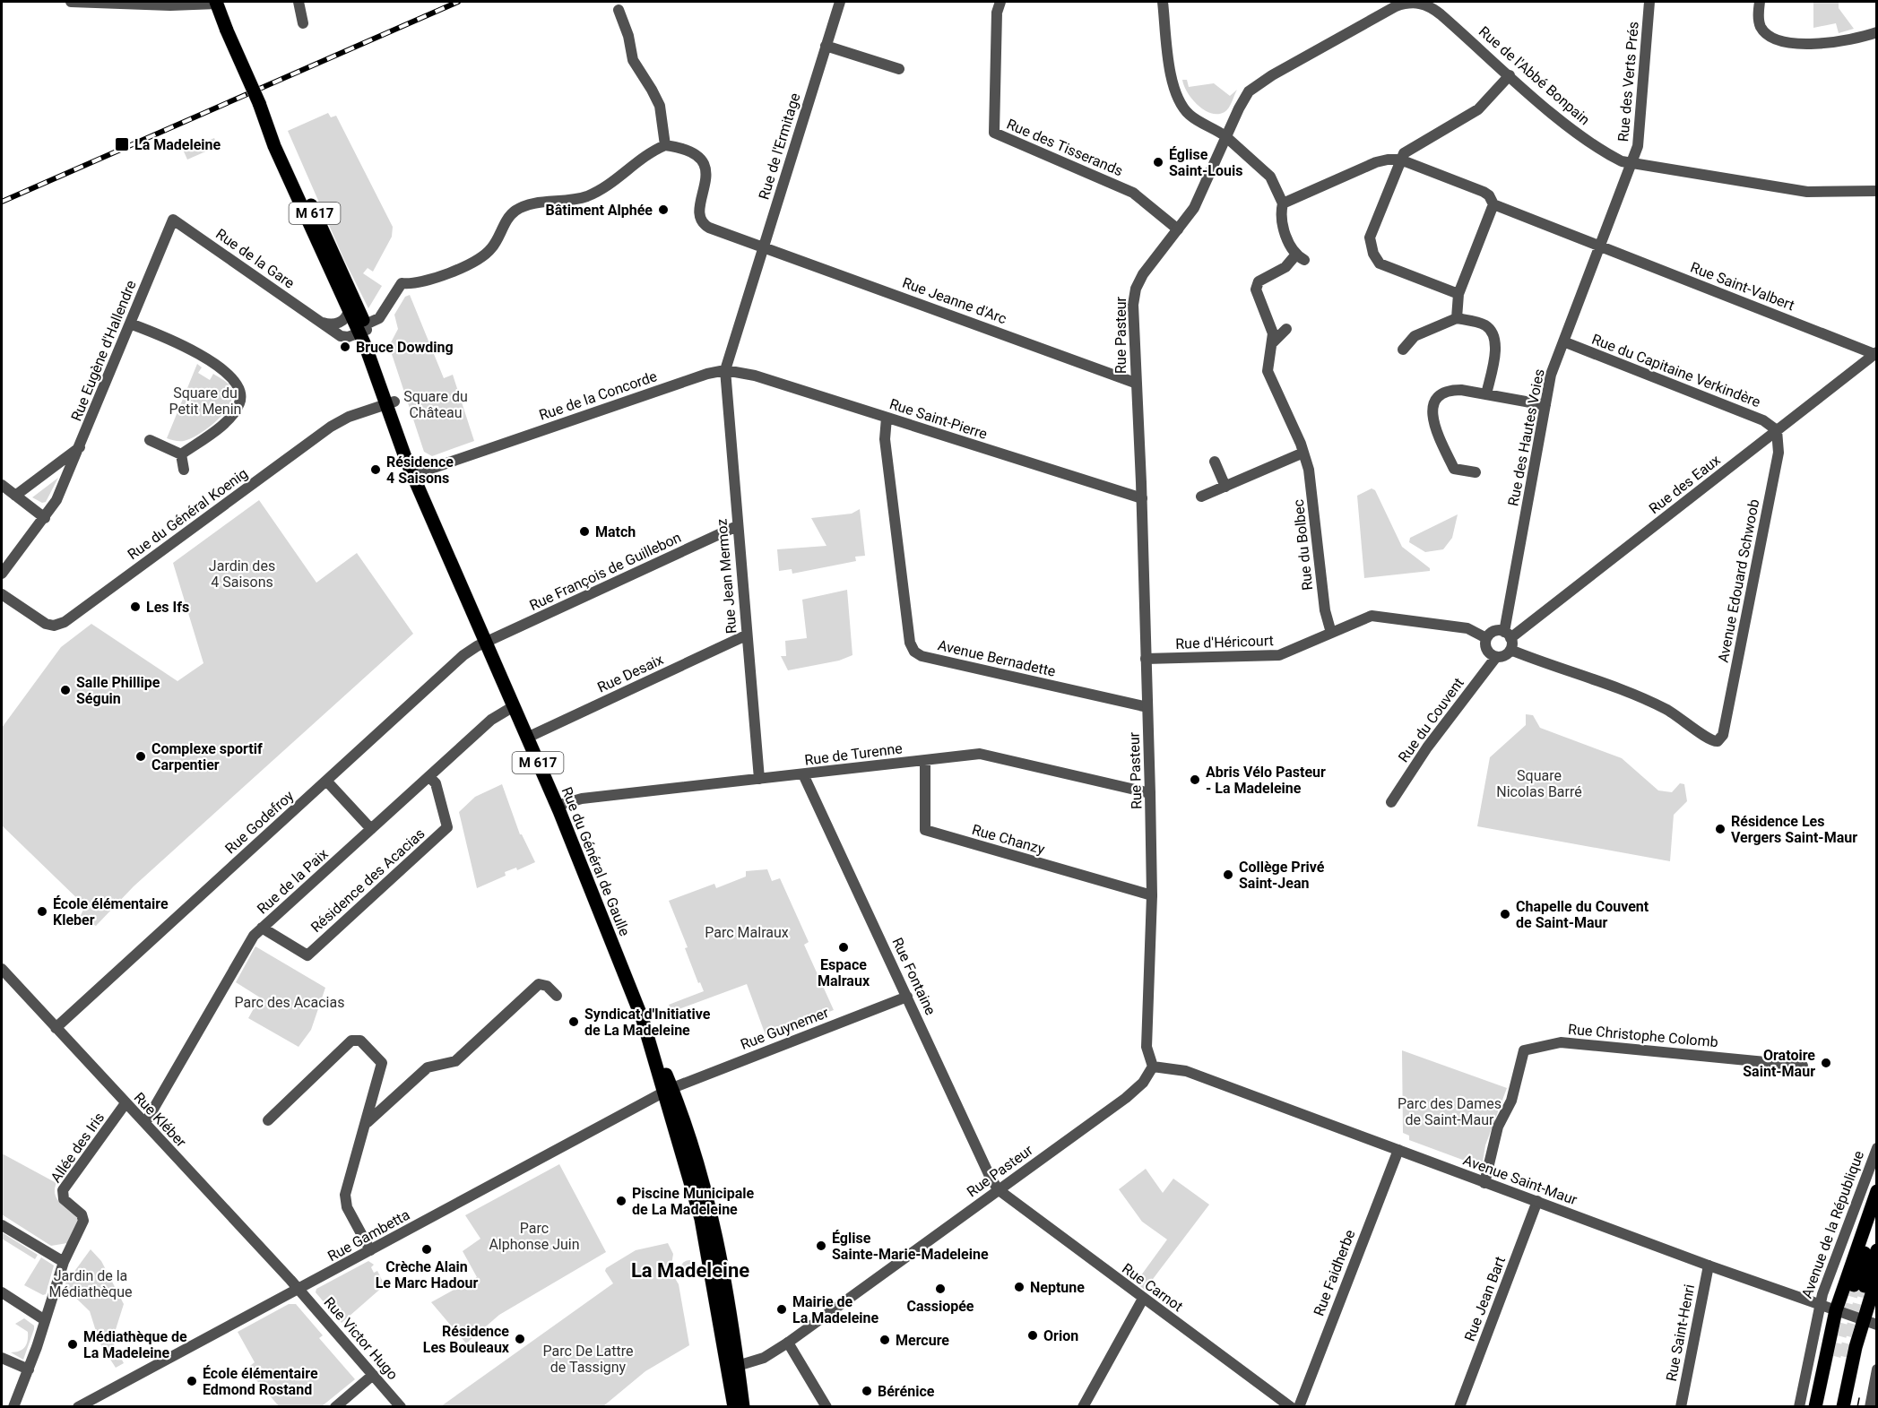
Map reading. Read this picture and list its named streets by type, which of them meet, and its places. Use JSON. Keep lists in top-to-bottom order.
{
  "streets": {
    "main road": ["M 617", "Rue du Général de Gaulle"],
    "street": [
      "Rue de l'Abbé Bonpain",
      "Rue des Verts Prés",
      "Rue de l'Ermitage",
      "Rue des Tisserands",
      "Rue de la Gare",
      "Rue Saint-Valbert",
      "Rue Jeanne d'Arc",
      "Rue Pasteur",
      "Rue Eugène d'Hallendre",
      "Rue du Capitaine Verkindère",
      "Rue de la Concorde",
      "Rue Saint-Pierre",
      "Rue des Hautes Voies",
      "Rue des Eaux",
      "Rue du Général Koenig",
      "Rue du Bolbec",
      "Rue François de Guillebon",
      "Rue Jean Mermoz",
      "Avenue Edouard Schwoob",
      "Rue d'Héricourt",
      "Avenue Bernadette",
      "Rue Desaix",
      "Rue du Couvent",
      "Rue de Turenne",
      "Rue Godefroy",
      "Rue Chanzy",
      "Résidence des Acacias",
      "Rue de la Paix",
      "Rue Fontaine",
      "Rue Guynemer",
      "Rue Christophe Colomb",
      "Rue Kléber",
      "Allée des Iris",
      "Avenue Saint-Maur",
      "Avenue de la République",
      "Rue Gambetta",
      "Rue Faidherbe",
      "Rue Carnot",
      "Rue Jean Bart",
      "Rue Saint-Henri",
      "Rue Victor Hugo"
    ]
  },
  "crossings": [
    ["Rue de l'Abbé Bonpain", "Rue des Verts Prés"],
    ["Rue de l'Abbé Bonpain", "Rue Pasteur"],
    ["Rue de l'Abbé Bonpain", "Rue des Hautes Voies"],
    ["Rue des Verts Prés", "Rue des Hautes Voies"],
    ["Rue de l'Ermitage", "Rue Jeanne d'Arc"],
    ["Rue de l'Ermitage", "Rue de la Concorde"],
    ["Rue de l'Ermitage", "Rue Saint-Pierre"],
    ["Rue de l'Ermitage", "Rue Jean Mermoz"],
    ["Rue des Tisserands", "Rue Pasteur"],
    ["Rue de la Gare", "Rue Eugène d'Hallendre"],
    ["Rue de la Gare", "Rue du Général de Gaulle"],
    ["Rue Saint-Valbert", "Rue des Hautes Voies"],
    ["Rue Saint-Valbert", "Rue des Eaux"],
    ["Rue Jeanne d'Arc", "Rue Pasteur"],
    ["Rue Pasteur", "Rue Saint-Pierre"],
    ["Rue Pasteur", "Rue d'Héricourt"],
    ["Rue Pasteur", "Avenue Bernadette"],
    ["Rue Pasteur", "Rue de Turenne"],
    ["Rue Pasteur", "Rue Chanzy"],
    ["Rue Pasteur", "Rue du Général de Gaulle"],
    ["Rue Pasteur", "Rue Fontaine"],
    ["Rue Pasteur", "Avenue Saint-Maur"],
    ["Rue Pasteur", "Rue Carnot"],
    ["Rue du Capitaine Verkindère", "Rue des Hautes Voies"],
    ["Rue du Capitaine Verkindère", "Rue des Eaux"],
    ["Rue du Capitaine Verkindère", "Avenue Edouard Schwoob"],
    ["Rue de la Concorde", "Rue Saint-Pierre"],
    ["Rue de la Concorde", "Rue Jean Mermoz"],
    ["Rue de la Concorde", "Rue du Général de Gaulle"],
    ["Rue Saint-Pierre", "Rue Jean Mermoz"],
    ["Rue Saint-Pierre", "Avenue Bernadette"],
    ["Rue des Hautes Voies", "Rue des Eaux"],
    ["Rue des Hautes Voies", "Avenue Edouard Schwoob"],
    ["Rue des Hautes Voies", "Rue d'Héricourt"],
    ["Rue des Hautes Voies", "Rue du Couvent"],
    ["Rue des Eaux", "Avenue Edouard Schwoob"],
    ["Rue des Eaux", "Rue d'Héricourt"],
    ["Rue des Eaux", "Rue du Couvent"],
    ["Rue du Général Koenig", "Rue du Général de Gaulle"],
    ["Rue du Bolbec", "Rue d'Héricourt"],
    ["Rue François de Guillebon", "Rue Jean Mermoz"],
    ["Rue François de Guillebon", "Rue Godefroy"],
    ["Rue François de Guillebon", "Rue du Général de Gaulle"],
    ["Rue Jean Mermoz", "Rue Desaix"],
    ["Rue Jean Mermoz", "Rue de Turenne"],
    ["Avenue Edouard Schwoob", "Rue d'Héricourt"],
    ["Avenue Edouard Schwoob", "Rue du Couvent"],
    ["Rue d'Héricourt", "Rue du Couvent"],
    ["Rue Desaix", "Rue du Général de Gaulle"],
    ["Rue de Turenne", "Rue Chanzy"],
    ["Rue de Turenne", "Rue du Général de Gaulle"],
    ["Rue de Turenne", "Rue Fontaine"],
    ["Rue Godefroy", "Rue du Général de Gaulle"],
    ["Rue Godefroy", "Rue Kléber"],
    ["Rue du Général de Gaulle", "Rue de la Paix"],
    ["Rue du Général de Gaulle", "Rue Guynemer"],
    ["Rue du Général de Gaulle", "Rue Gambetta"],
    ["Résidence des Acacias", "Rue de la Paix"],
    ["Rue de la Paix", "Rue Kléber"],
    ["Rue Fontaine", "Rue Guynemer"],
    ["Rue Fontaine", "Rue Carnot"],
    ["Rue Guynemer", "Rue Gambetta"],
    ["Rue Christophe Colomb", "Avenue Saint-Maur"],
    ["Rue Kléber", "Allée des Iris"],
    ["Rue Kléber", "Rue Gambetta"],
    ["Rue Kléber", "Rue Victor Hugo"],
    ["Avenue Saint-Maur", "Avenue de la République"],
    ["Avenue Saint-Maur", "Rue Faidherbe"],
    ["Avenue Saint-Maur", "Rue Jean Bart"],
    ["Avenue Saint-Maur", "Rue Saint-Henri"],
    ["Rue Gambetta", "Rue Victor Hugo"]
  ],
  "districts": ["La Madeleine"],
  "parks": [
    "Square du Petit Menin",
    "Square du Château",
    "Jardin des 4 Saisons",
    "Square Nicolas Barré",
    "Parc Malraux",
    "Parc des Acacias",
    "Parc des Dames de Saint-Maur",
    "Parc Alphonse Juin",
    "Jardin de la Médiathèque",
    "Parc De Lattre de Tassigny"
  ],
  "places": {
    "transit": ["La Madeleine"],
    "other": [
      "Église Saint-Louis",
      "Bâtiment Alphée",
      "Bruce Dowding",
      "Résidence 4 Saisons",
      "Match",
      "Les Ifs",
      "Salle Phillipe Séguin",
      "Complexe sportif Carpentier",
      "Abris Vélo Pasteur - La Madeleine",
      "Résidence Les Vergers Saint-Maur",
      "Collège Privé Saint-Jean",
      "École élémentaire Kleber",
      "Chapelle du Couvent de Saint-Maur",
      "Espace Malraux",
      "Syndicat d'Initiative de La Madeleine",
      "Oratoire Saint-Maur",
      "Piscine Municipale de La Madeleine",
      "Église Sainte-Marie-Madeleine",
      "Crèche Alain Le Marc Hadour",
      "Neptune",
      "Cassiopée",
      "Mairie de La Madeleine",
      "Orion",
      "Résidence Les Bouleaux",
      "Mercure",
      "Médiathèque de La Madeleine",
      "École élémentaire Edmond Rostand",
      "Bérénice"
    ]
  }
}
